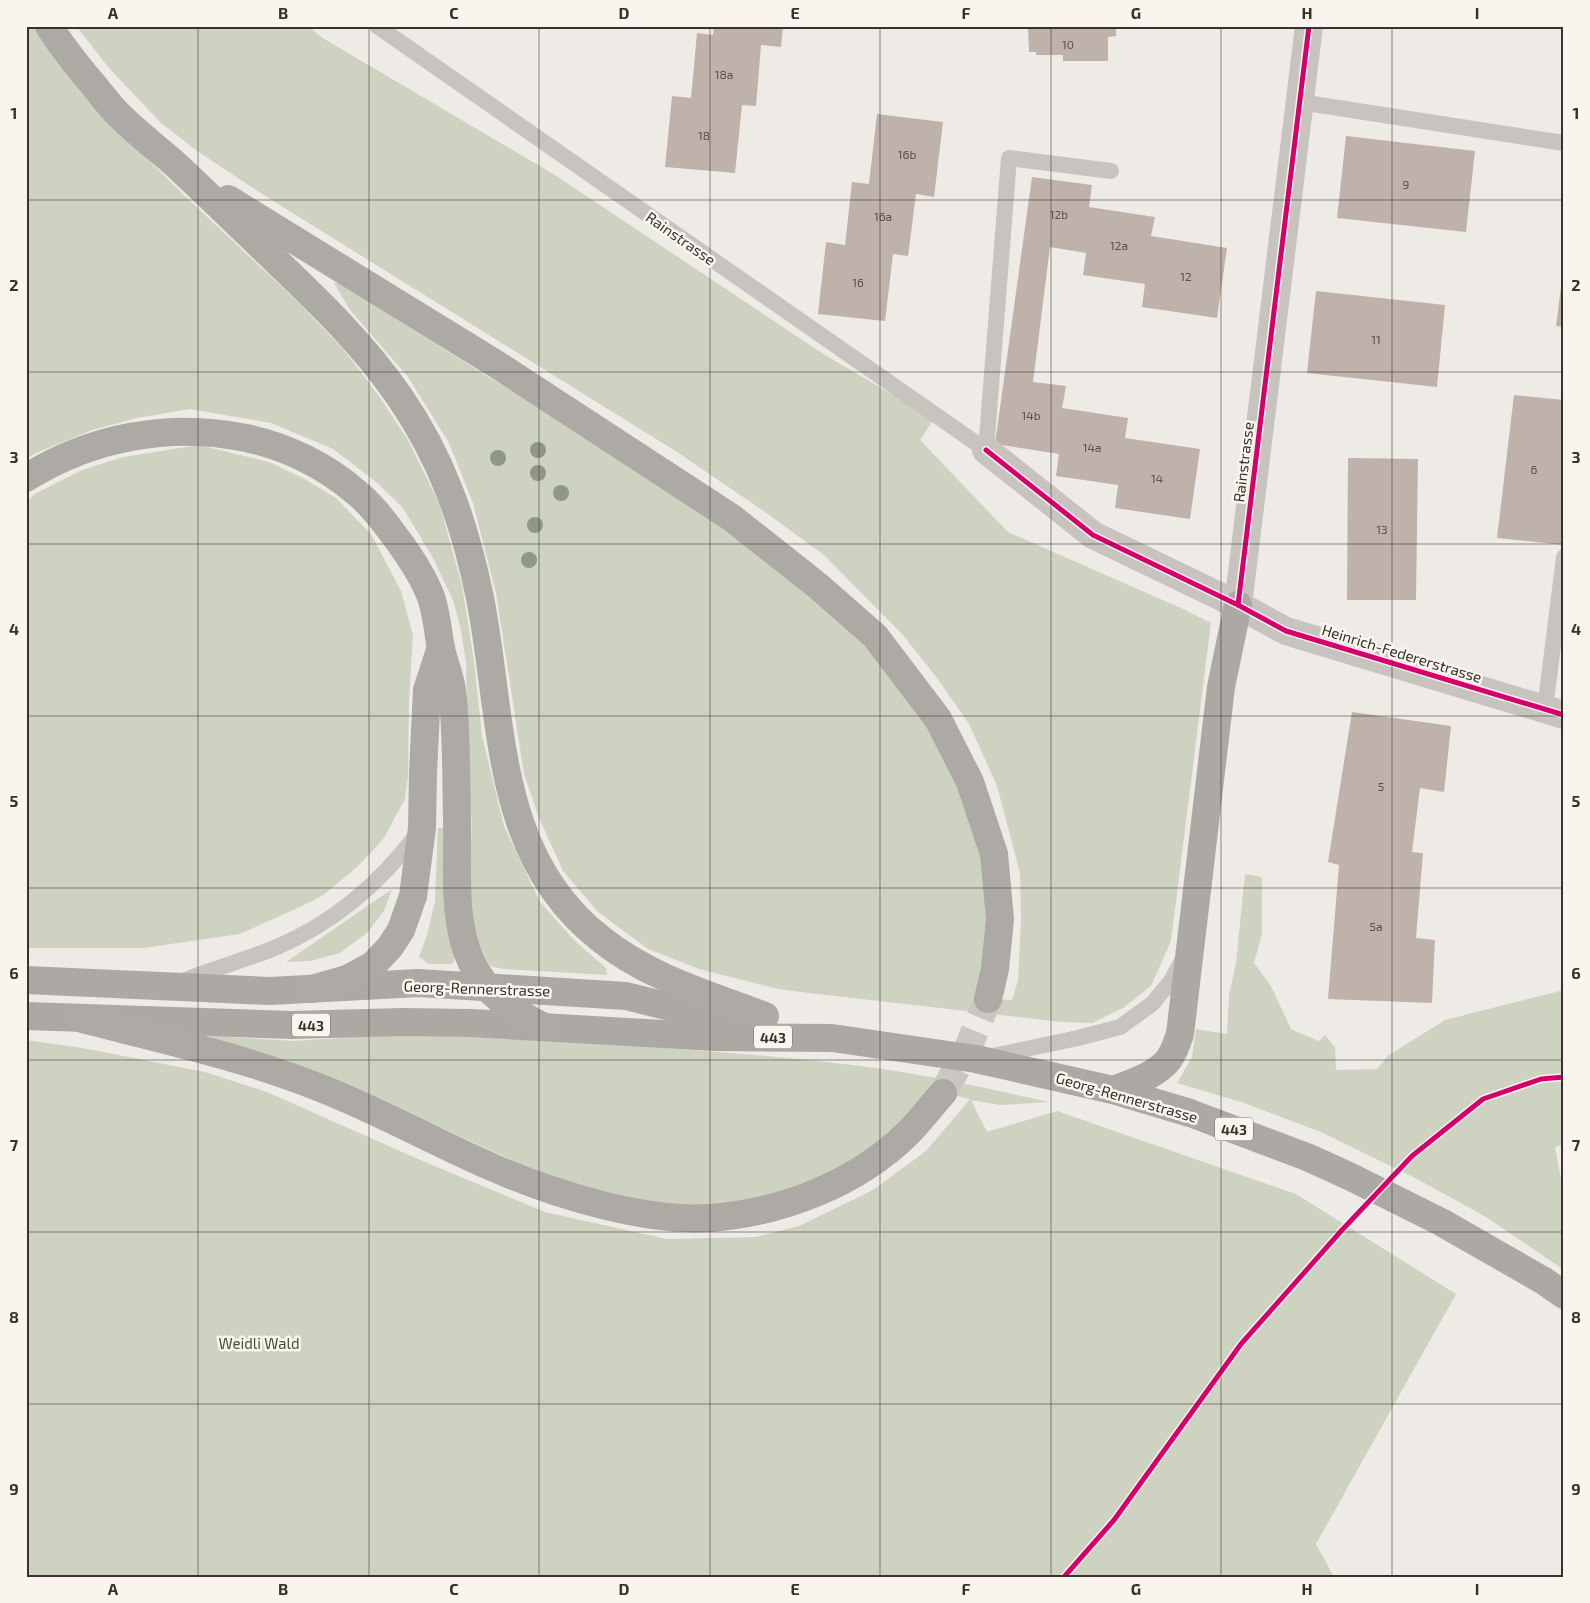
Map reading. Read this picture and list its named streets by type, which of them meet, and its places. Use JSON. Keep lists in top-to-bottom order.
{
  "streets": {
    "highway": ["Georg-Rennerstrasse", "443"],
    "street": ["Rainstrasse", "Heinrich-Federerstrasse"]
  },
  "crossings": [
    ["Rainstrasse", "Heinrich-Federerstrasse"]
  ],
  "parks": ["Weidli Wald"],
  "house_numbers": [
    "10",
    "18a",
    "18",
    "16b",
    "9",
    "12b",
    "16a",
    "12a",
    "12",
    "16",
    "11",
    "14b",
    "14a",
    "6",
    "14",
    "13",
    "5",
    "5a"
  ],
  "grid": {
    "columns": [
      "A",
      "B",
      "C",
      "D",
      "E",
      "F",
      "G",
      "H",
      "I"
    ],
    "rows": [
      "1",
      "2",
      "3",
      "4",
      "5",
      "6",
      "7",
      "8",
      "9"
    ]
  }
}
